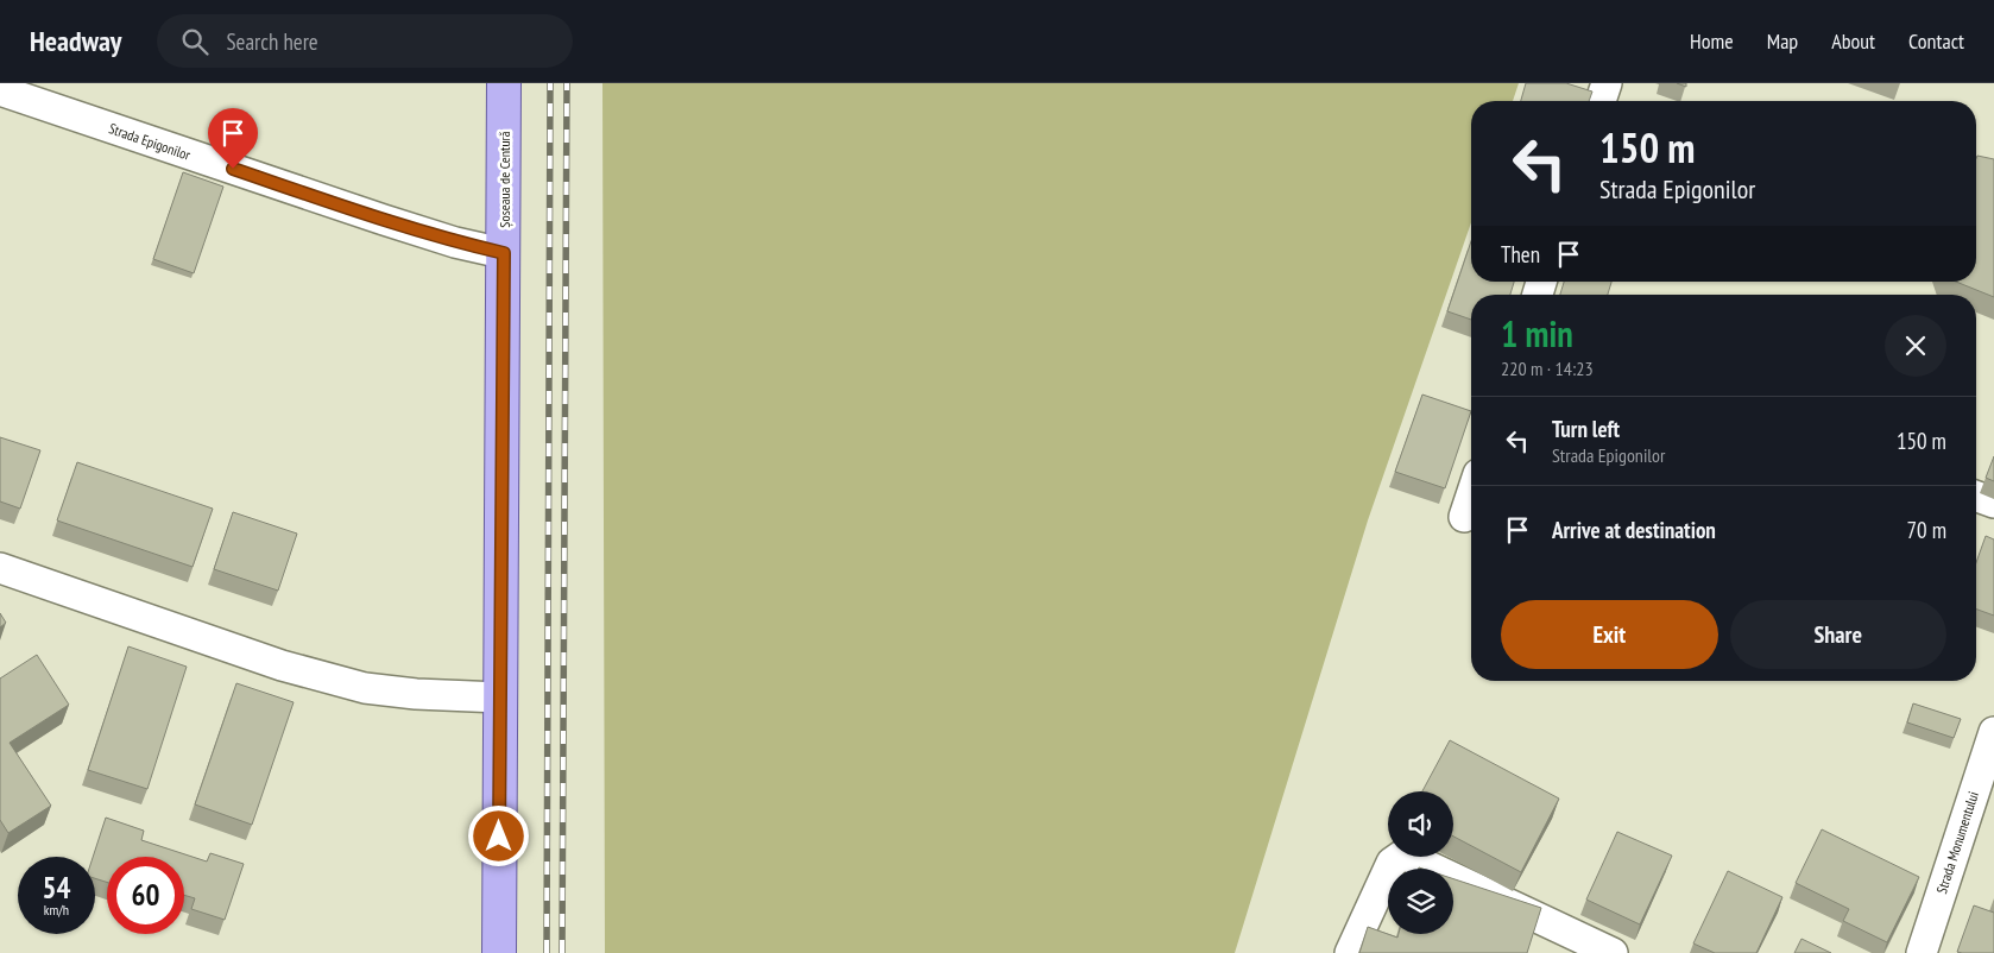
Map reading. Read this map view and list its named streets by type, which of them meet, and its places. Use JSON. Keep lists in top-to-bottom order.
{
  "streets": {
    "main road": ["Șoseaua de Centură"],
    "street": ["Strada Epigonilor", "Strada Monumentului"]
  },
  "crossings": [
    ["Strada Epigonilor", "Șoseaua de Centură"]
  ],
  "page": {
    "header": "Headway",
    "search": "Search here",
    "nav": [
      "Home",
      "Map",
      "About",
      "Contact"
    ],
    "turn": ["150 m", "Strada Epigonilor"],
    "then": "Then",
    "heading": ["1 min", "220 m · 14:23"],
    "list": [
      {
        "name": "Turn left",
        "note": "Strada Epigonilor",
        "value": "150 m"
      },
      {
        "name": "Arrive at destination",
        "value": "70 m"
      }
    ],
    "buttons": ["Exit", "Share"],
    "speed": "54 km/h",
    "limit": "60"
  }
}
